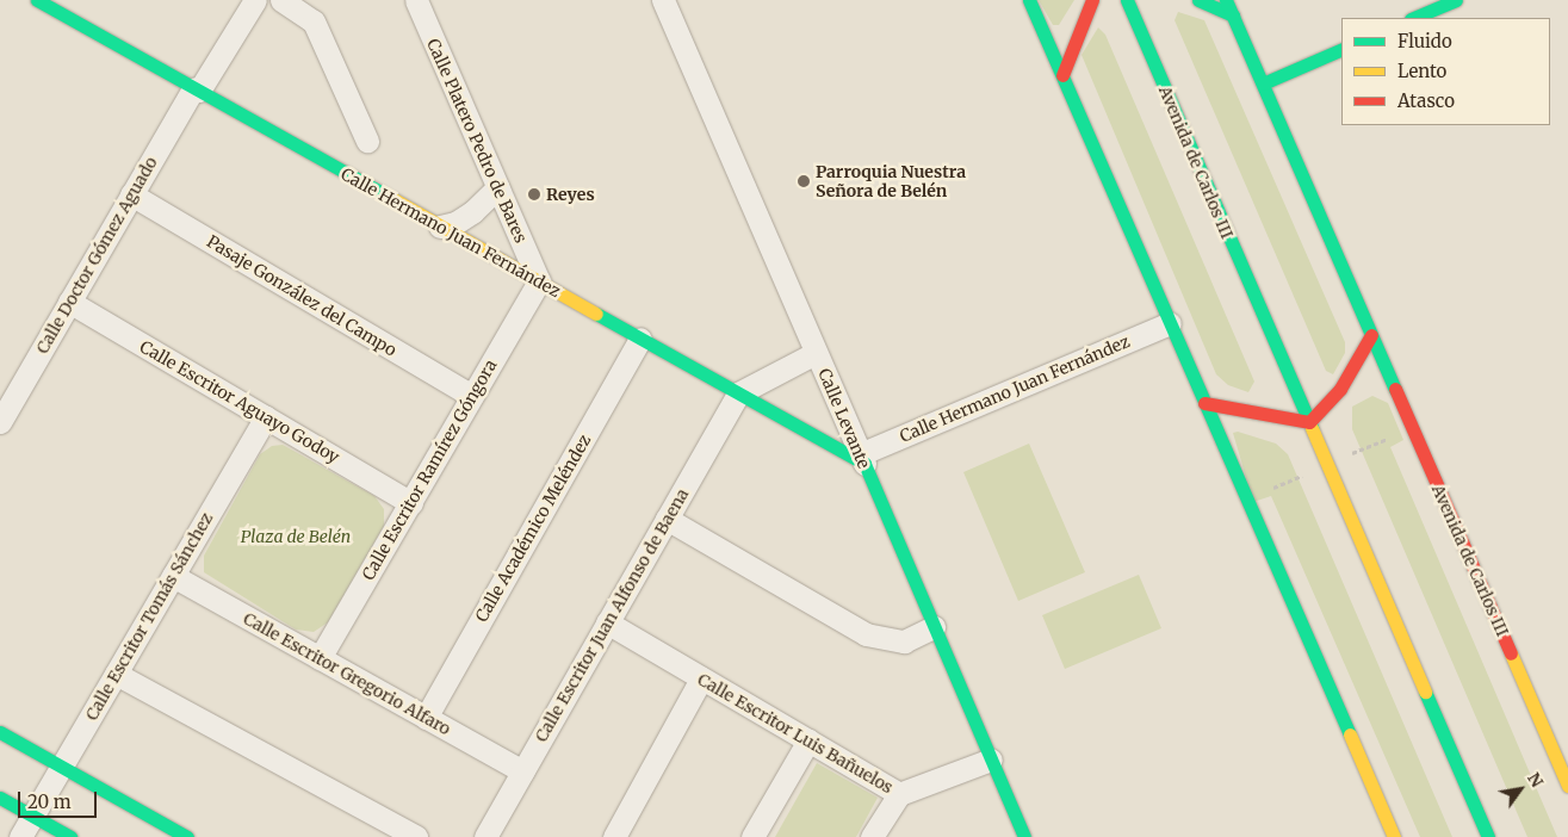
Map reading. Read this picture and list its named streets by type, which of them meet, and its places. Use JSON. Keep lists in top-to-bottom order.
{
  "streets": {
    "street": [
      "Calle Platero Pedro de Bares",
      "Avenida de Carlos III",
      "Calle Hermano Juan Fernández",
      "Calle Doctor Gómez Aguado",
      "Pasaje González del Campo",
      "Calle Escritor Aguayo Godoy",
      "Calle Levante",
      "Calle Escritor Ramírez Góngora",
      "Calle Académico Meléndez",
      "Calle Escritor Juan Alfonso de Baena",
      "Calle Escritor Tomás Sánchez",
      "Calle Escritor Gregorio Alfaro",
      "Calle Escritor Luis Bañuelos"
    ]
  },
  "crossings": [
    ["Calle Platero Pedro de Bares", "Calle Hermano Juan Fernández"],
    ["Calle Platero Pedro de Bares", "Calle Escritor Ramírez Góngora"],
    ["Calle Hermano Juan Fernández", "Calle Doctor Gómez Aguado"],
    ["Calle Hermano Juan Fernández", "Calle Levante"],
    ["Calle Hermano Juan Fernández", "Calle Escritor Ramírez Góngora"],
    ["Calle Hermano Juan Fernández", "Calle Académico Meléndez"],
    ["Calle Hermano Juan Fernández", "Calle Escritor Juan Alfonso de Baena"],
    ["Calle Doctor Gómez Aguado", "Pasaje González del Campo"],
    ["Calle Doctor Gómez Aguado", "Calle Escritor Aguayo Godoy"],
    ["Pasaje González del Campo", "Calle Escritor Ramírez Góngora"],
    ["Calle Escritor Aguayo Godoy", "Calle Escritor Ramírez Góngora"],
    ["Calle Escritor Aguayo Godoy", "Calle Escritor Tomás Sánchez"],
    ["Calle Levante", "Calle Escritor Luis Bañuelos"],
    ["Calle Escritor Ramírez Góngora", "Calle Escritor Gregorio Alfaro"],
    ["Calle Académico Meléndez", "Calle Escritor Gregorio Alfaro"],
    ["Calle Escritor Juan Alfonso de Baena", "Calle Escritor Gregorio Alfaro"],
    ["Calle Escritor Juan Alfonso de Baena", "Calle Escritor Luis Bañuelos"],
    ["Calle Escritor Tomás Sánchez", "Calle Escritor Gregorio Alfaro"]
  ],
  "parks": ["Plaza de Belén"],
  "places": ["Parroquia Nuestra Señora de Belén", "Reyes"],
  "legend": ["Fluido", "Lento", "Atasco"],
  "scale_bar": "20 m",
  "north": "top right"
}
